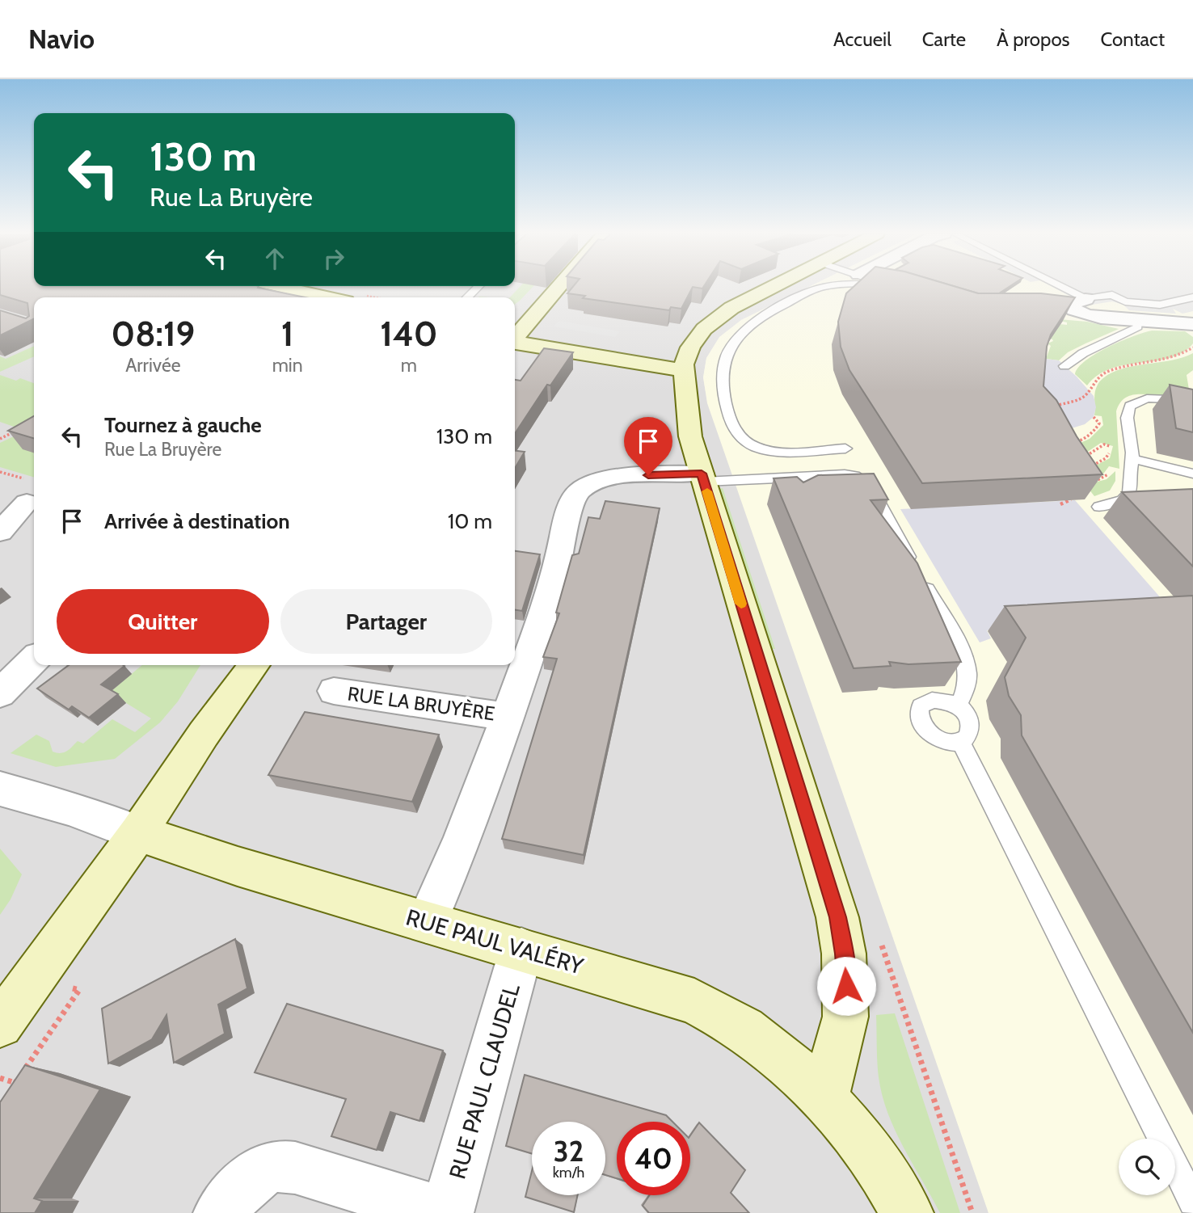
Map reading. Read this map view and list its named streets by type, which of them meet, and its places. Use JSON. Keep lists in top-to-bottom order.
{
  "streets": {
    "street": ["RUE LA BRUYÈRE", "RUE PAUL VALÉRY", "RUE PAUL CLAUDEL"]
  },
  "crossings": [
    ["RUE LA BRUYÈRE", "RUE PAUL VALÉRY"],
    ["RUE PAUL VALÉRY", "RUE PAUL CLAUDEL"]
  ],
  "page": {
    "header": "Navio",
    "nav": [
      "Accueil",
      "Carte",
      "À propos",
      "Contact"
    ],
    "turn": ["130 m", "Rue La Bruyère"],
    "eta": [
      "08:19",
      "Arrivée",
      "1",
      "min",
      "140",
      "m"
    ],
    "list": [
      {
        "name": "Tournez à gauche",
        "note": "Rue La Bruyère",
        "value": "130 m"
      },
      {
        "name": "Arrivée à destination",
        "value": "10 m"
      }
    ],
    "buttons": ["Quitter", "Partager"],
    "speed": "32 km/h",
    "limit": "40"
  }
}
